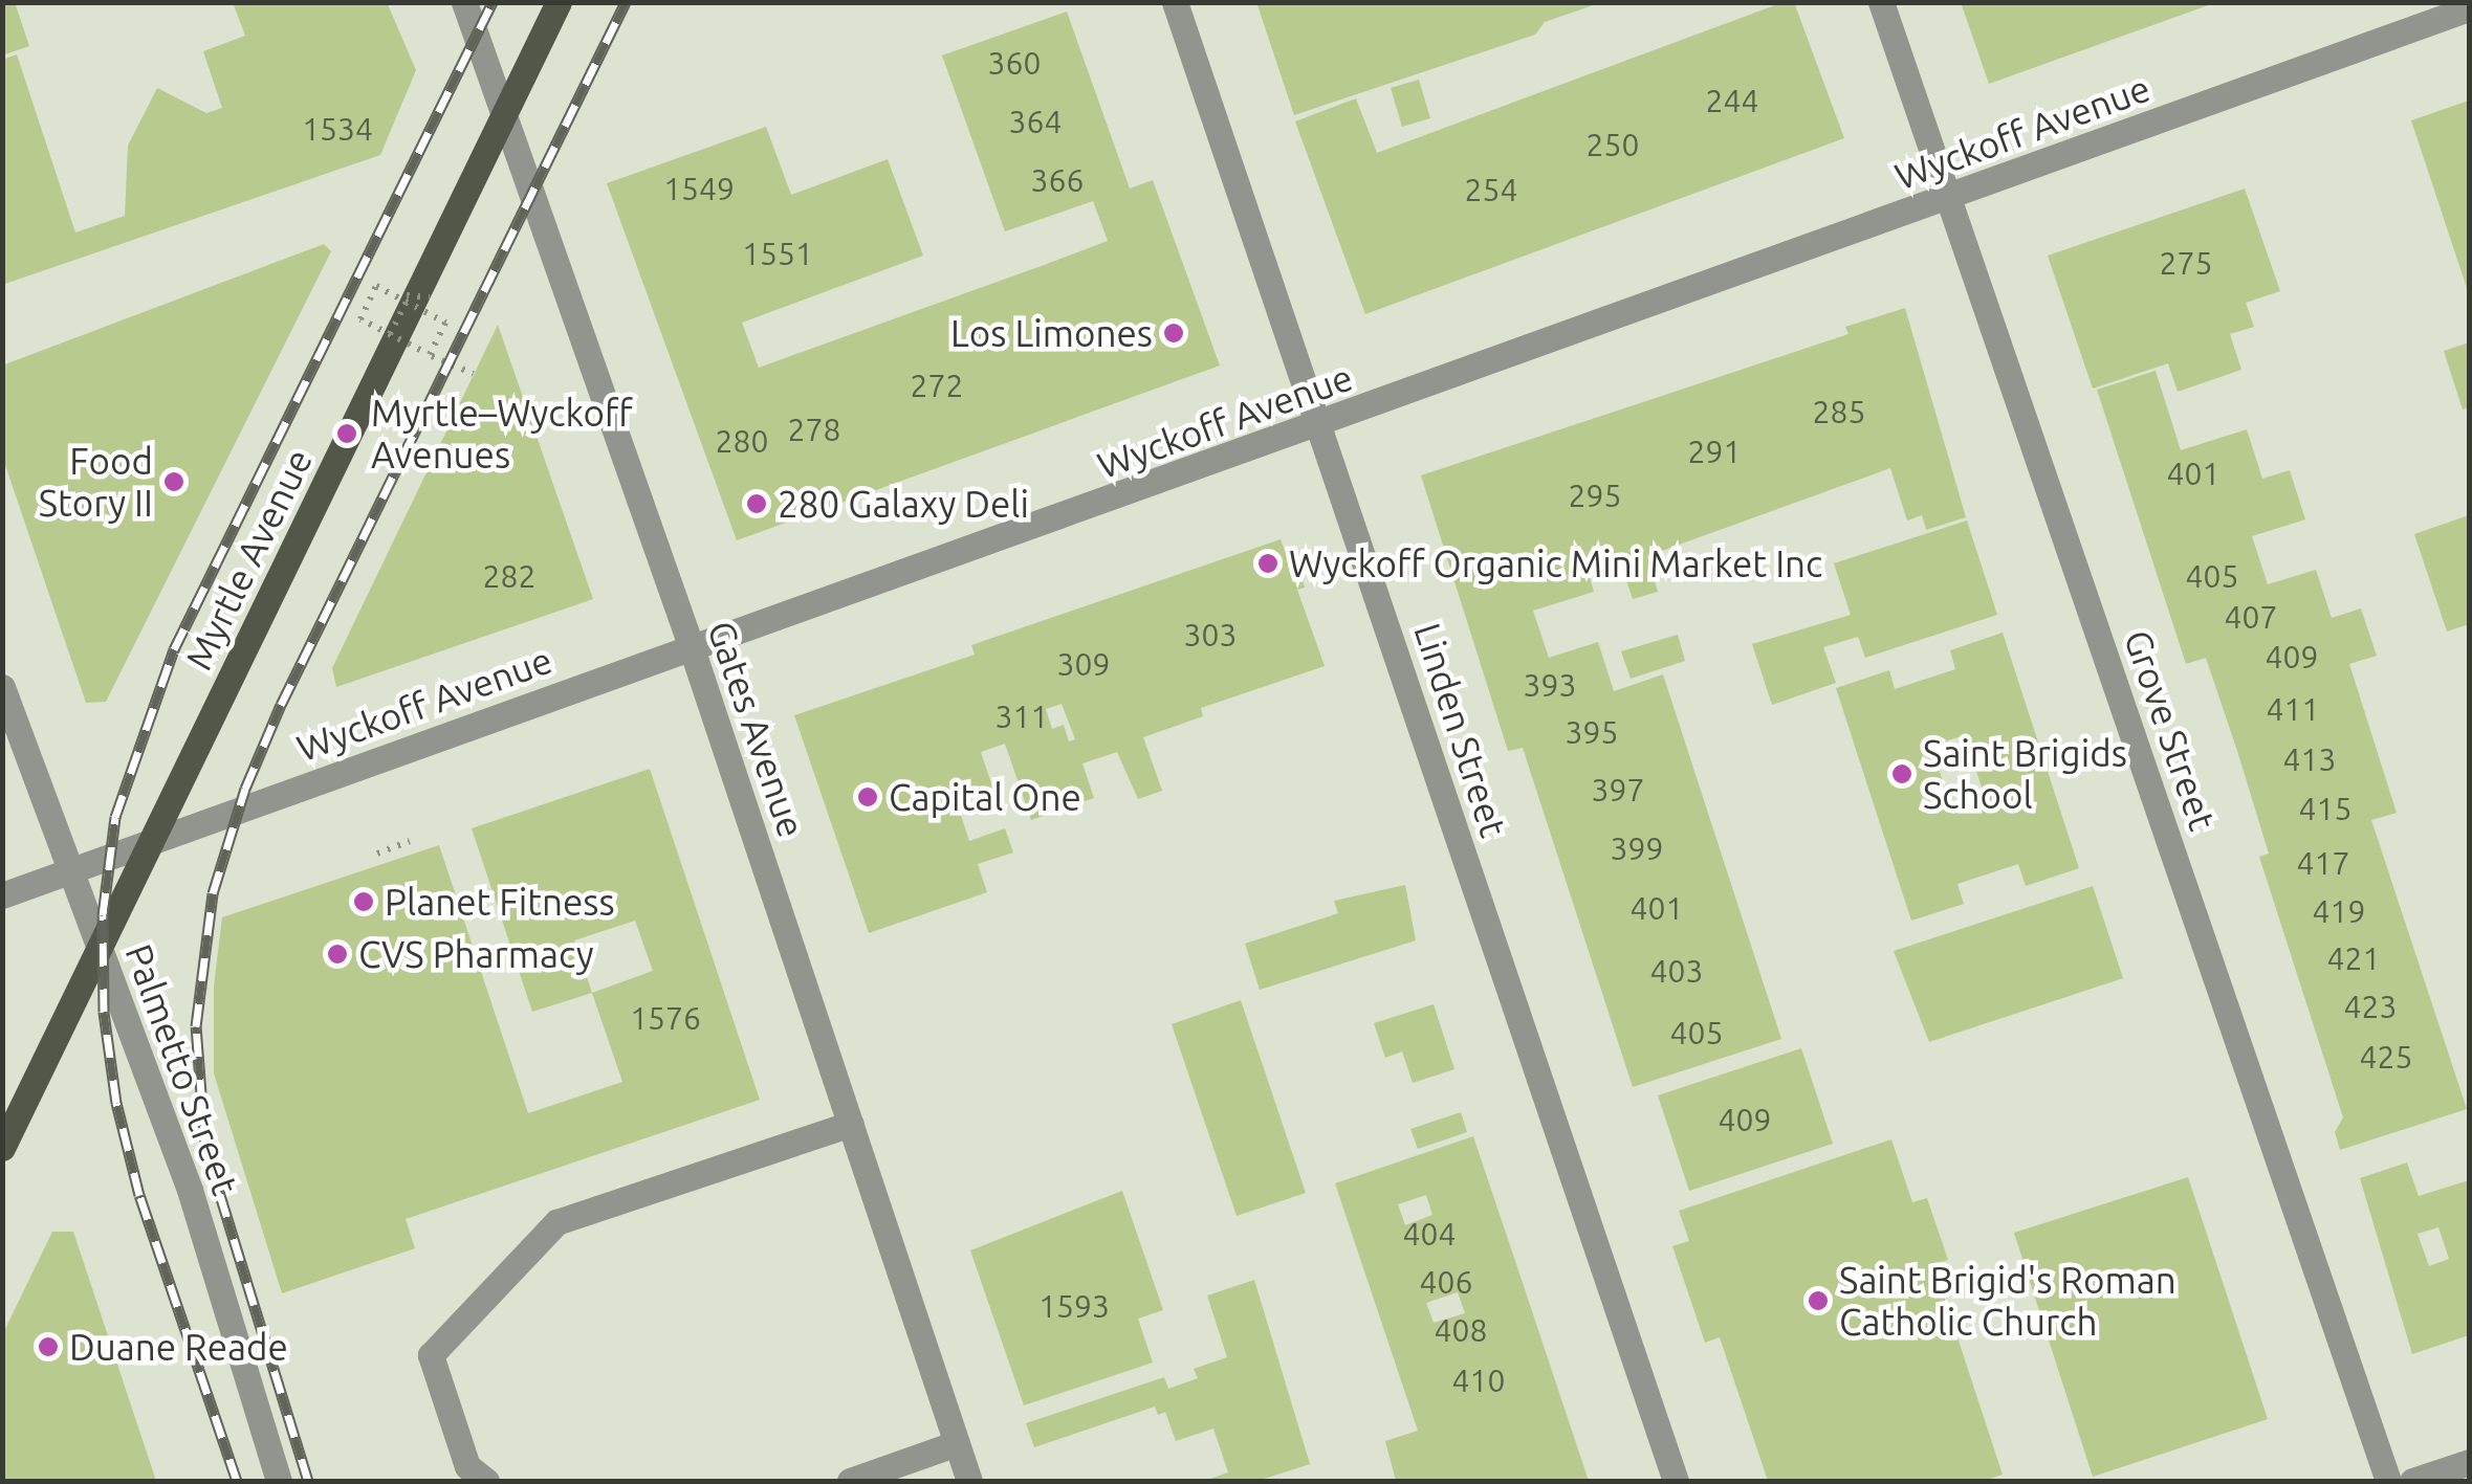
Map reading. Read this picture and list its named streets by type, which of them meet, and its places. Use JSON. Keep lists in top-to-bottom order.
{
  "streets": {
    "main road": ["Myrtle Avenue"],
    "street": [
      "Wyckoff Avenue",
      "Gates Avenue",
      "Linden Street",
      "Grove Street",
      "Palmetto Street"
    ]
  },
  "crossings": [
    ["Wyckoff Avenue", "Myrtle Avenue"],
    ["Wyckoff Avenue", "Gates Avenue"],
    ["Wyckoff Avenue", "Linden Street"],
    ["Wyckoff Avenue", "Grove Street"],
    ["Wyckoff Avenue", "Palmetto Street"],
    ["Myrtle Avenue", "Gates Avenue"],
    ["Myrtle Avenue", "Palmetto Street"]
  ],
  "places": [
    "Los Limones",
    "Myrtle–Wyckoff Avenues",
    "Food Story II",
    "280 Galaxy Deli",
    "Wyckoff Organic Mini Market Inc",
    "Saint Brigids School",
    "Capital One",
    "Planet Fitness",
    "CVS Pharmacy",
    "Saint Brigid's Roman Catholic Church",
    "Duane Reade"
  ],
  "house_numbers": [
    "360",
    "244",
    "364",
    "1534",
    "250",
    "366",
    "1549",
    "254",
    "1551",
    "275",
    "272",
    "285",
    "278",
    "280",
    "291",
    "401",
    "295",
    "282",
    "405",
    "407",
    "303",
    "409",
    "309",
    "393",
    "411",
    "311",
    "395",
    "413",
    "397",
    "415",
    "399",
    "417",
    "401",
    "419",
    "421",
    "403",
    "423",
    "1576",
    "405",
    "425",
    "409",
    "404",
    "406",
    "1593",
    "408",
    "410"
  ]
}
